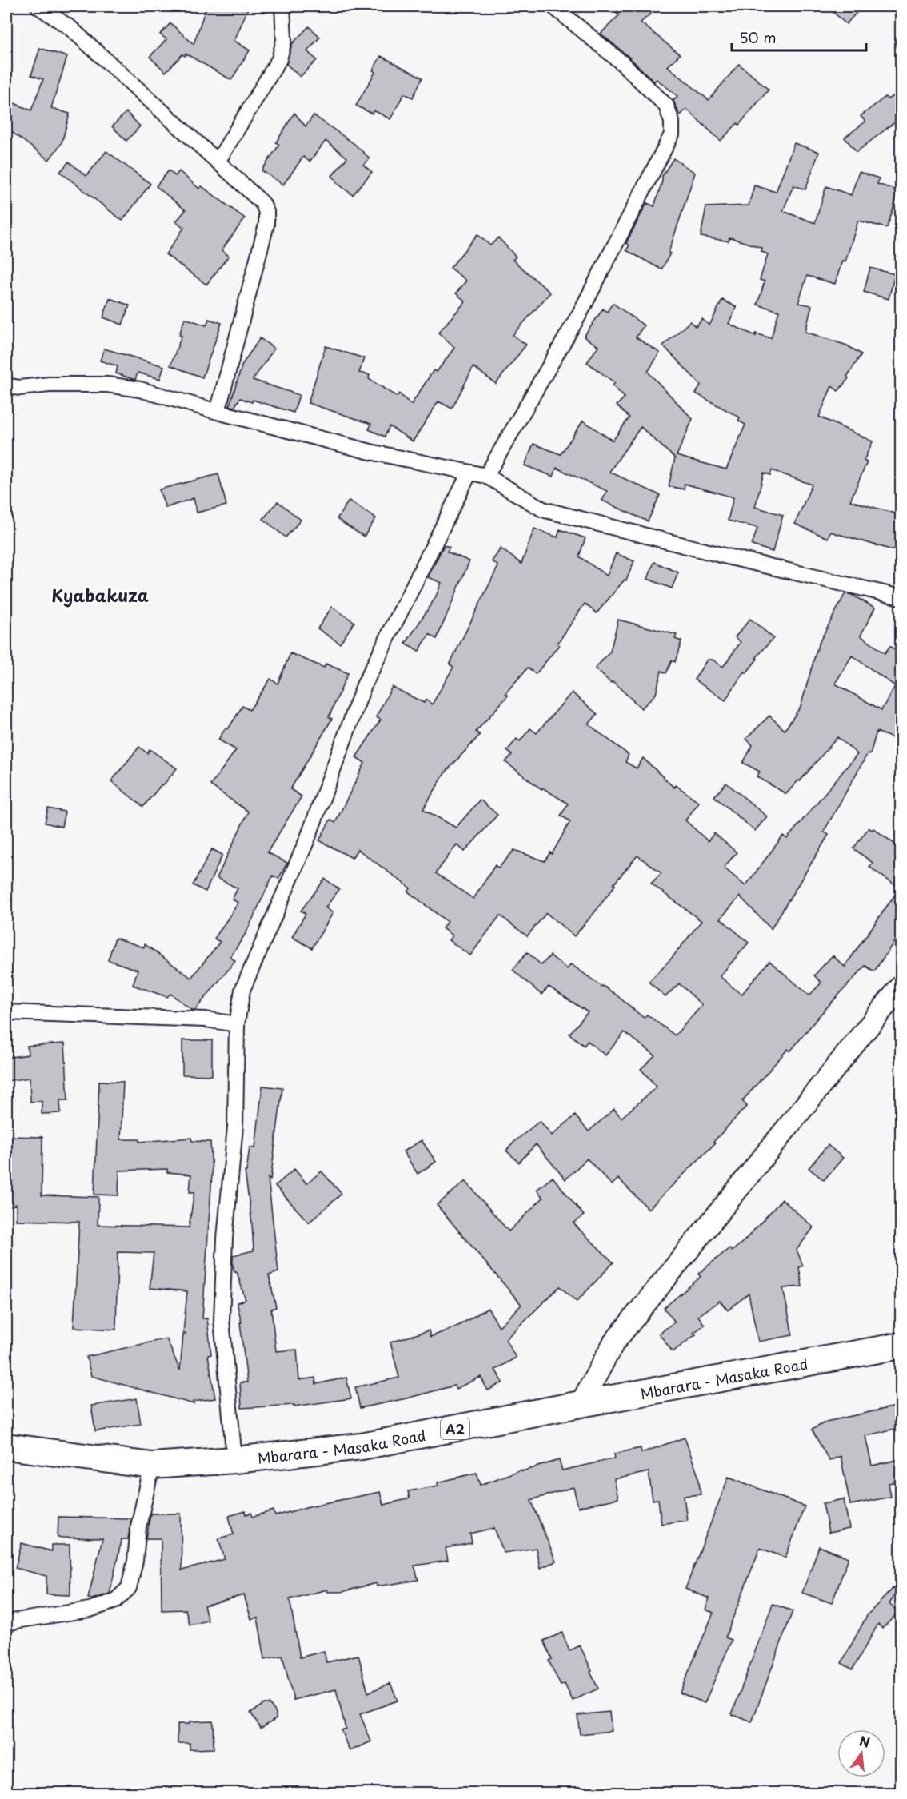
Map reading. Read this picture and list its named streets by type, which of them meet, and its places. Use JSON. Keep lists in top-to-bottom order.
{
  "streets": {
    "highway": ["Mbarara - Masaka Road", "A2"]
  },
  "districts": ["Kyabakuza"],
  "scale_bar": "50 m",
  "north": "top"
}
